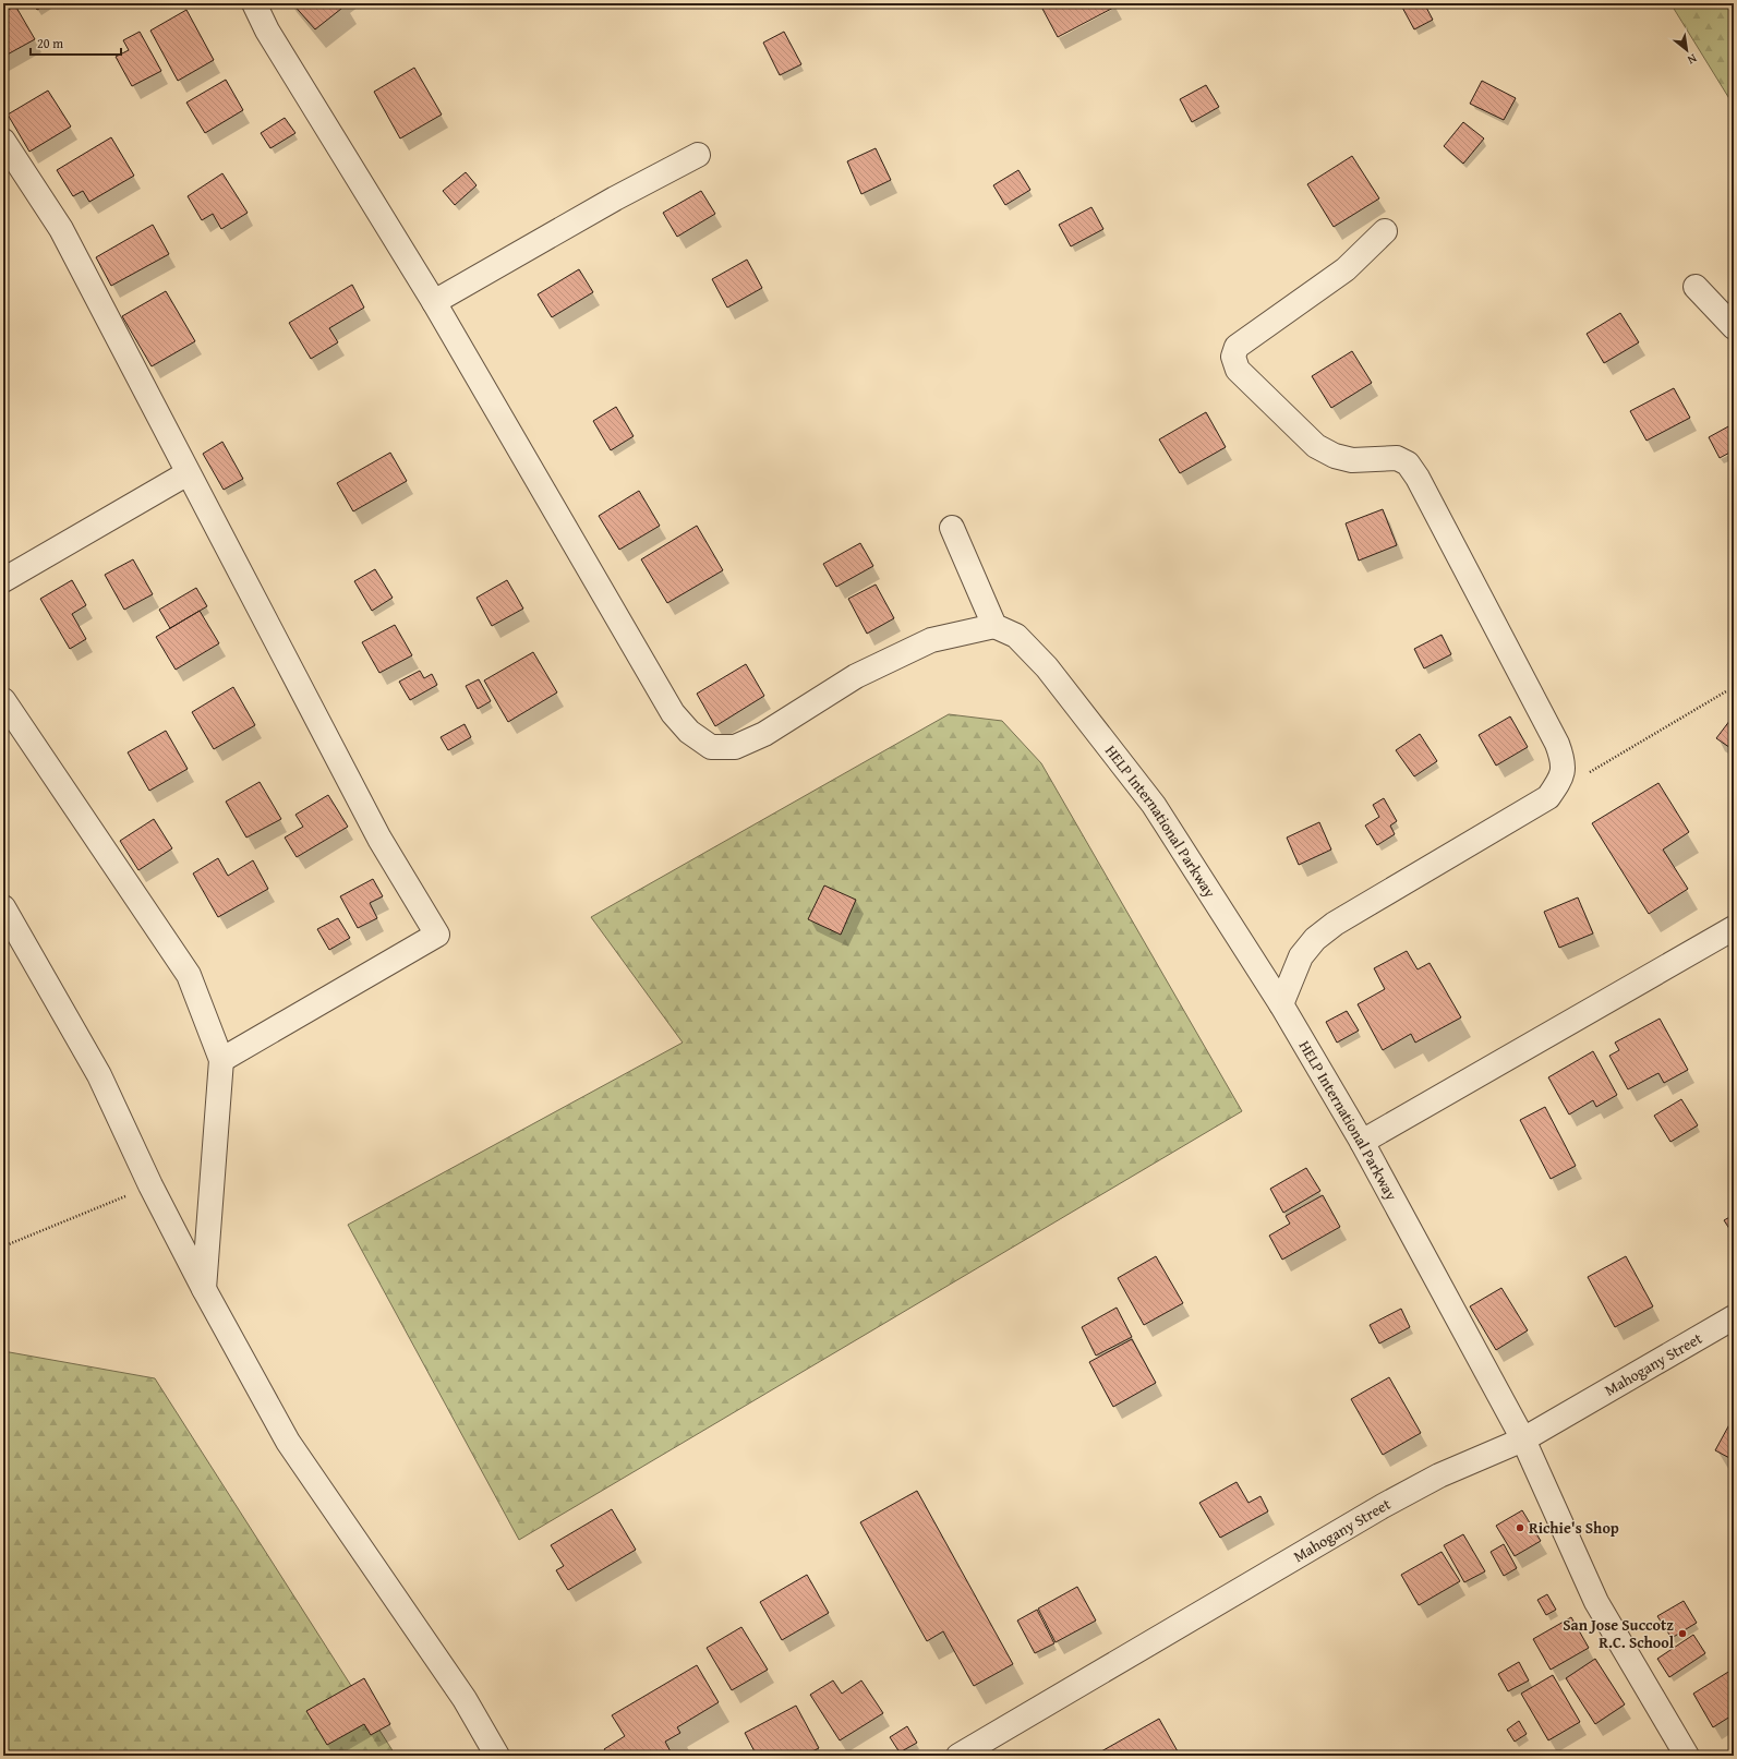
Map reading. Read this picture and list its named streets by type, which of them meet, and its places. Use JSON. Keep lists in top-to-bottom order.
{
  "streets": {
    "street": ["HELP International Parkway", "Mahogany Street"]
  },
  "crossings": [
    ["HELP International Parkway", "Mahogany Street"]
  ],
  "places": ["Richie's Shop", "San Jose Succotz R.C. School"],
  "scale_bar": "20 m",
  "north": "bottom right"
}
